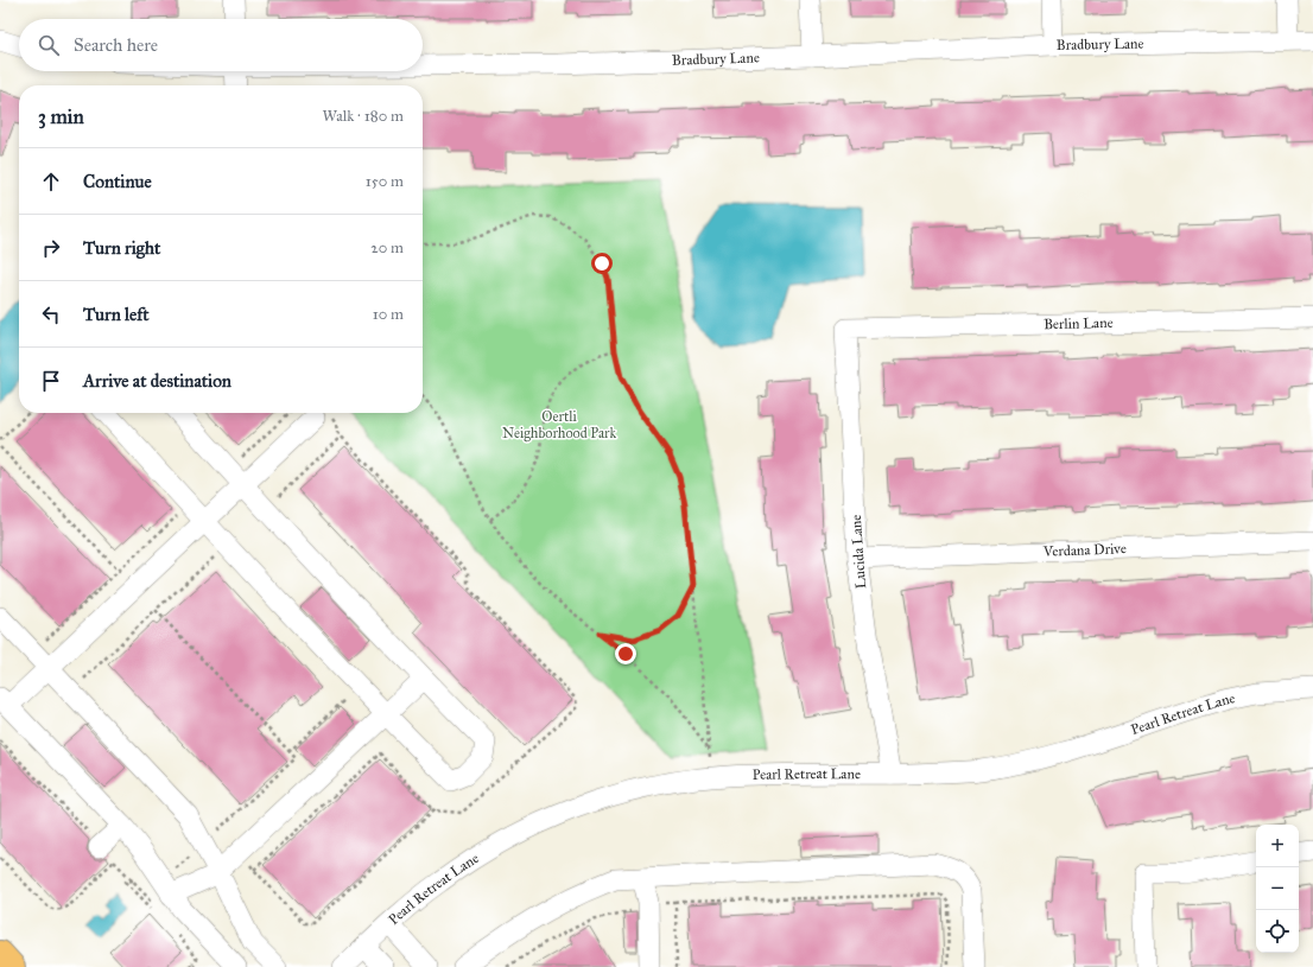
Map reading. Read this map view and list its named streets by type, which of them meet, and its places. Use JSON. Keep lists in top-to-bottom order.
{
  "streets": {
    "street": [
      "Bradbury Lane",
      "Berlin Lane",
      "Verdana Drive",
      "Lucida Lane",
      "Pearl Retreat Lane"
    ]
  },
  "crossings": [
    ["Berlin Lane", "Lucida Lane"],
    ["Verdana Drive", "Lucida Lane"],
    ["Lucida Lane", "Pearl Retreat Lane"]
  ],
  "parks": ["Oertli Neighborhood Park"],
  "page": {
    "search": "Search here",
    "heading": ["3 min", "Walk · 180 m"],
    "list": [
      ["Continue", "150 m"],
      ["Turn right", "20 m"],
      ["Turn left", "10 m"],
      "Arrive at destination"
    ],
    "map_buttons": ["+", "−"]
  }
}
